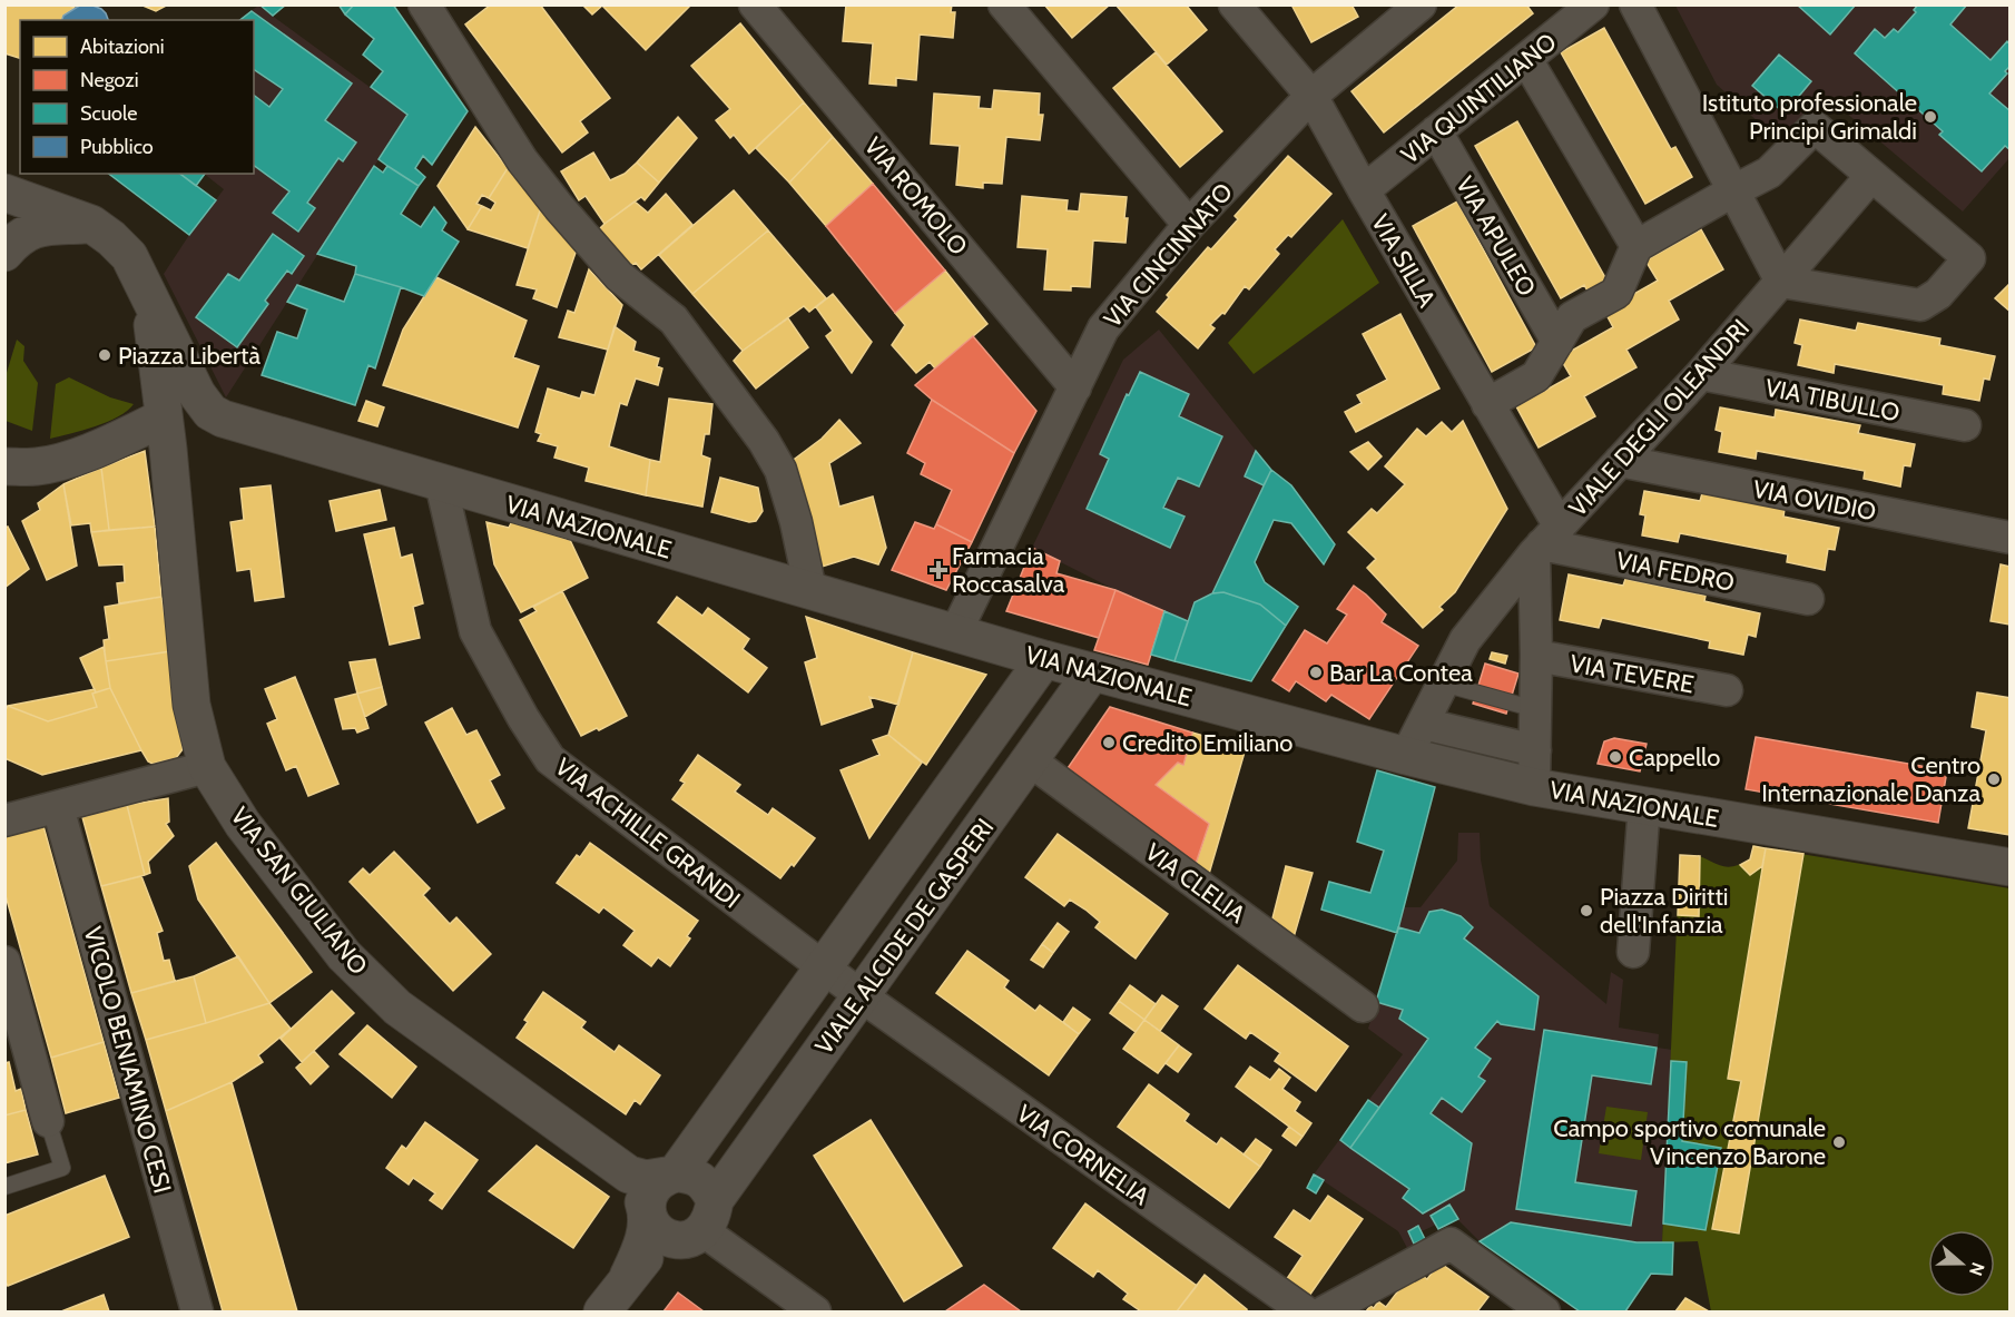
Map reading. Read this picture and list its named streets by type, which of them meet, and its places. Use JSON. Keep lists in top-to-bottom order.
{
  "streets": {
    "street": [
      "VIA QUINTILIANO",
      "VIA ROMOLO",
      "VIA APULEO",
      "VIA CINCINNATO",
      "VIA SILLA",
      "VIA TIBULLO",
      "VIALE DEGLI OLEANDRI",
      "VIA OVIDIO",
      "VIA NAZIONALE",
      "VIA FEDRO",
      "VIA TEVERE",
      "VIA ACHILLE GRANDI",
      "VIA CLELIA",
      "VIA SAN GIULIANO",
      "VIALE ALCIDE DE GASPERI",
      "VICOLO BENIAMINO CESI",
      "VIA CORNELIA"
    ]
  },
  "crossings": [
    ["VIA QUINTILIANO", "VIA APULEO"],
    ["VIA QUINTILIANO", "VIA SILLA"],
    ["VIA ROMOLO", "VIA CINCINNATO"],
    ["VIA CINCINNATO", "VIA SILLA"],
    ["VIA CINCINNATO", "VIA NAZIONALE"],
    ["VIA SILLA", "VIALE DEGLI OLEANDRI"],
    ["VIA SILLA", "VIA FEDRO"],
    ["VIA TIBULLO", "VIALE DEGLI OLEANDRI"],
    ["VIALE DEGLI OLEANDRI", "VIA OVIDIO"],
    ["VIALE DEGLI OLEANDRI", "VIA NAZIONALE"],
    ["VIALE DEGLI OLEANDRI", "VIA FEDRO"],
    ["VIA NAZIONALE", "VIA ACHILLE GRANDI"],
    ["VIA NAZIONALE", "VIA SAN GIULIANO"],
    ["VIA NAZIONALE", "VIALE ALCIDE DE GASPERI"],
    ["VIA ACHILLE GRANDI", "VIALE ALCIDE DE GASPERI"],
    ["VIA ACHILLE GRANDI", "VIA CORNELIA"],
    ["VIA CLELIA", "VIALE ALCIDE DE GASPERI"],
    ["VIALE ALCIDE DE GASPERI", "VIA CORNELIA"]
  ],
  "places": {
    "other": [
      "Istituto professionale Principi Grimaldi",
      "Piazza Libertà",
      "Bar La Contea",
      "Credito Emiliano",
      "Cappello",
      "Centro Internazionale Danza",
      "Piazza Diritti dell'Infanzia",
      "Campo sportivo comunale Vincenzo Barone"
    ],
    "health": ["Farmacia Roccasalva"]
  },
  "legend": [
    "Abitazioni",
    "Negozi",
    "Scuole",
    "Pubblico"
  ],
  "north": "right"
}
